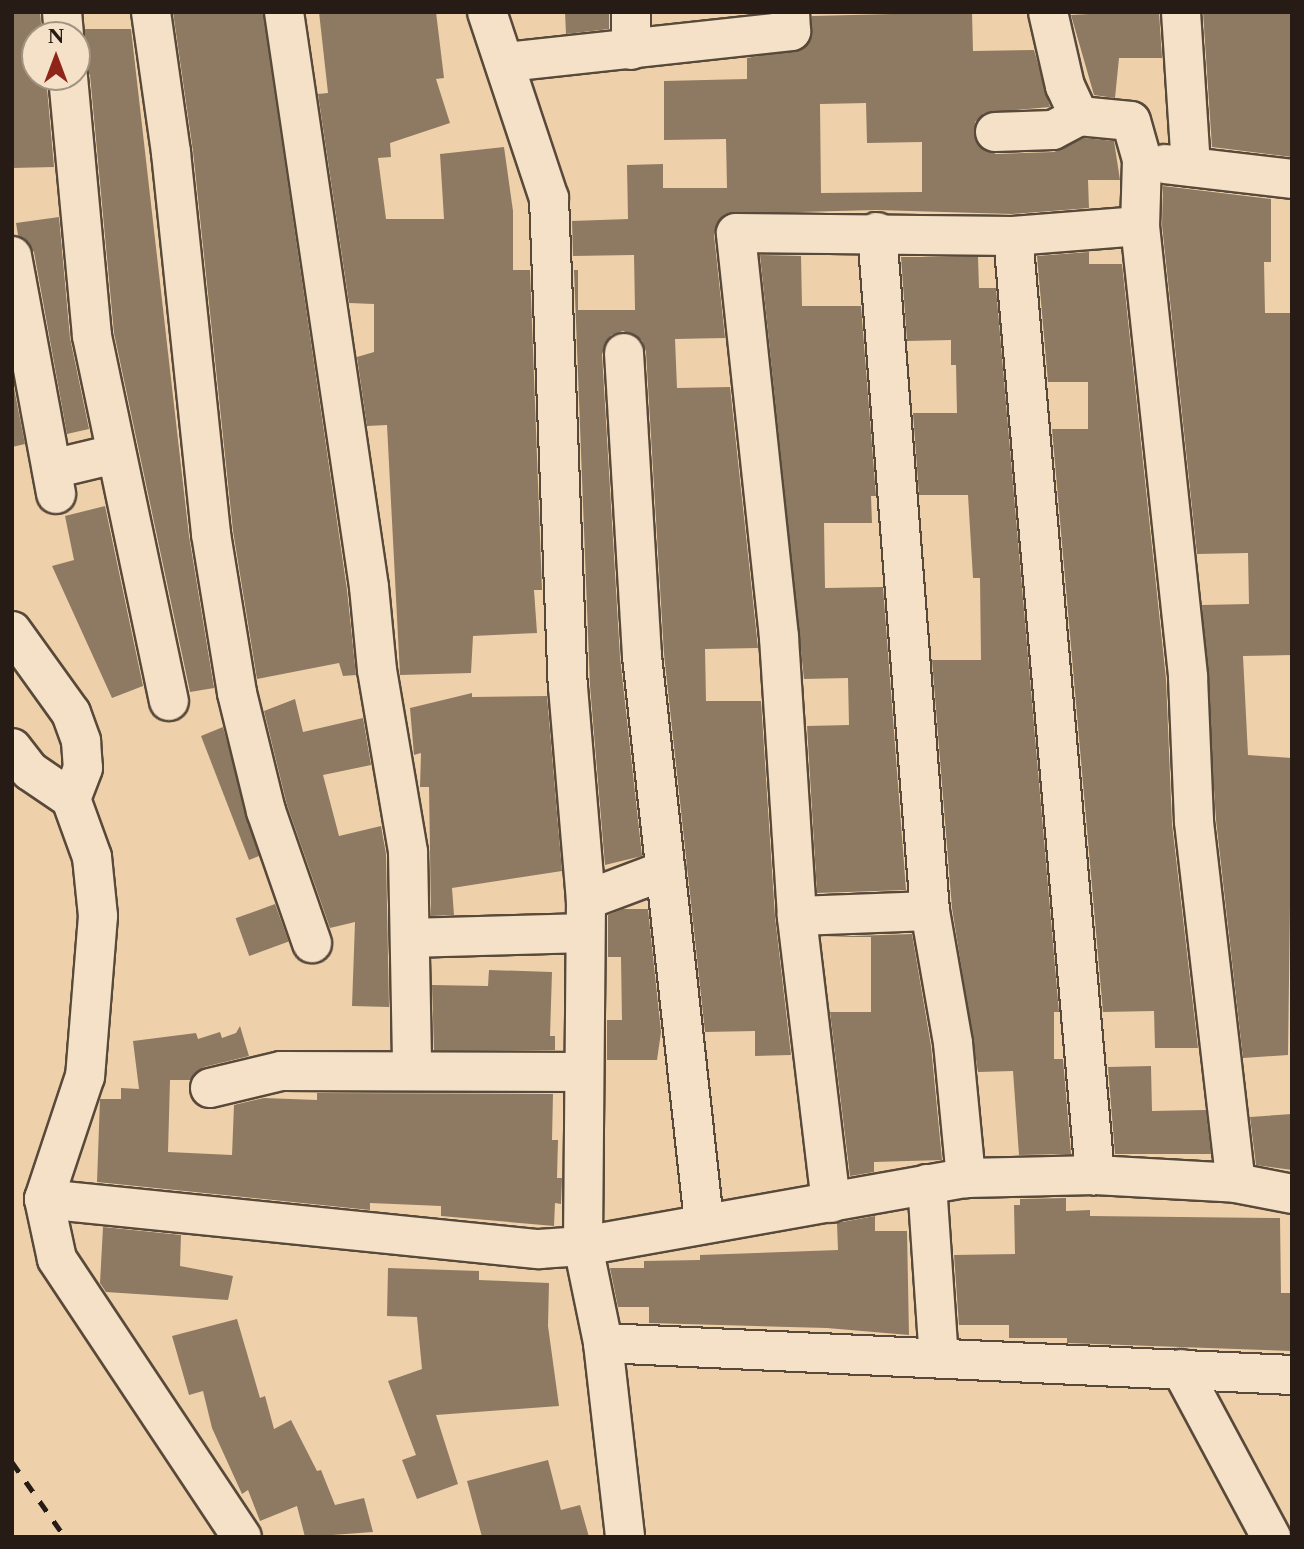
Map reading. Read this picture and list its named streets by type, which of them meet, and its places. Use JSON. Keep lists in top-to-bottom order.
{
  "north": "top"
}
